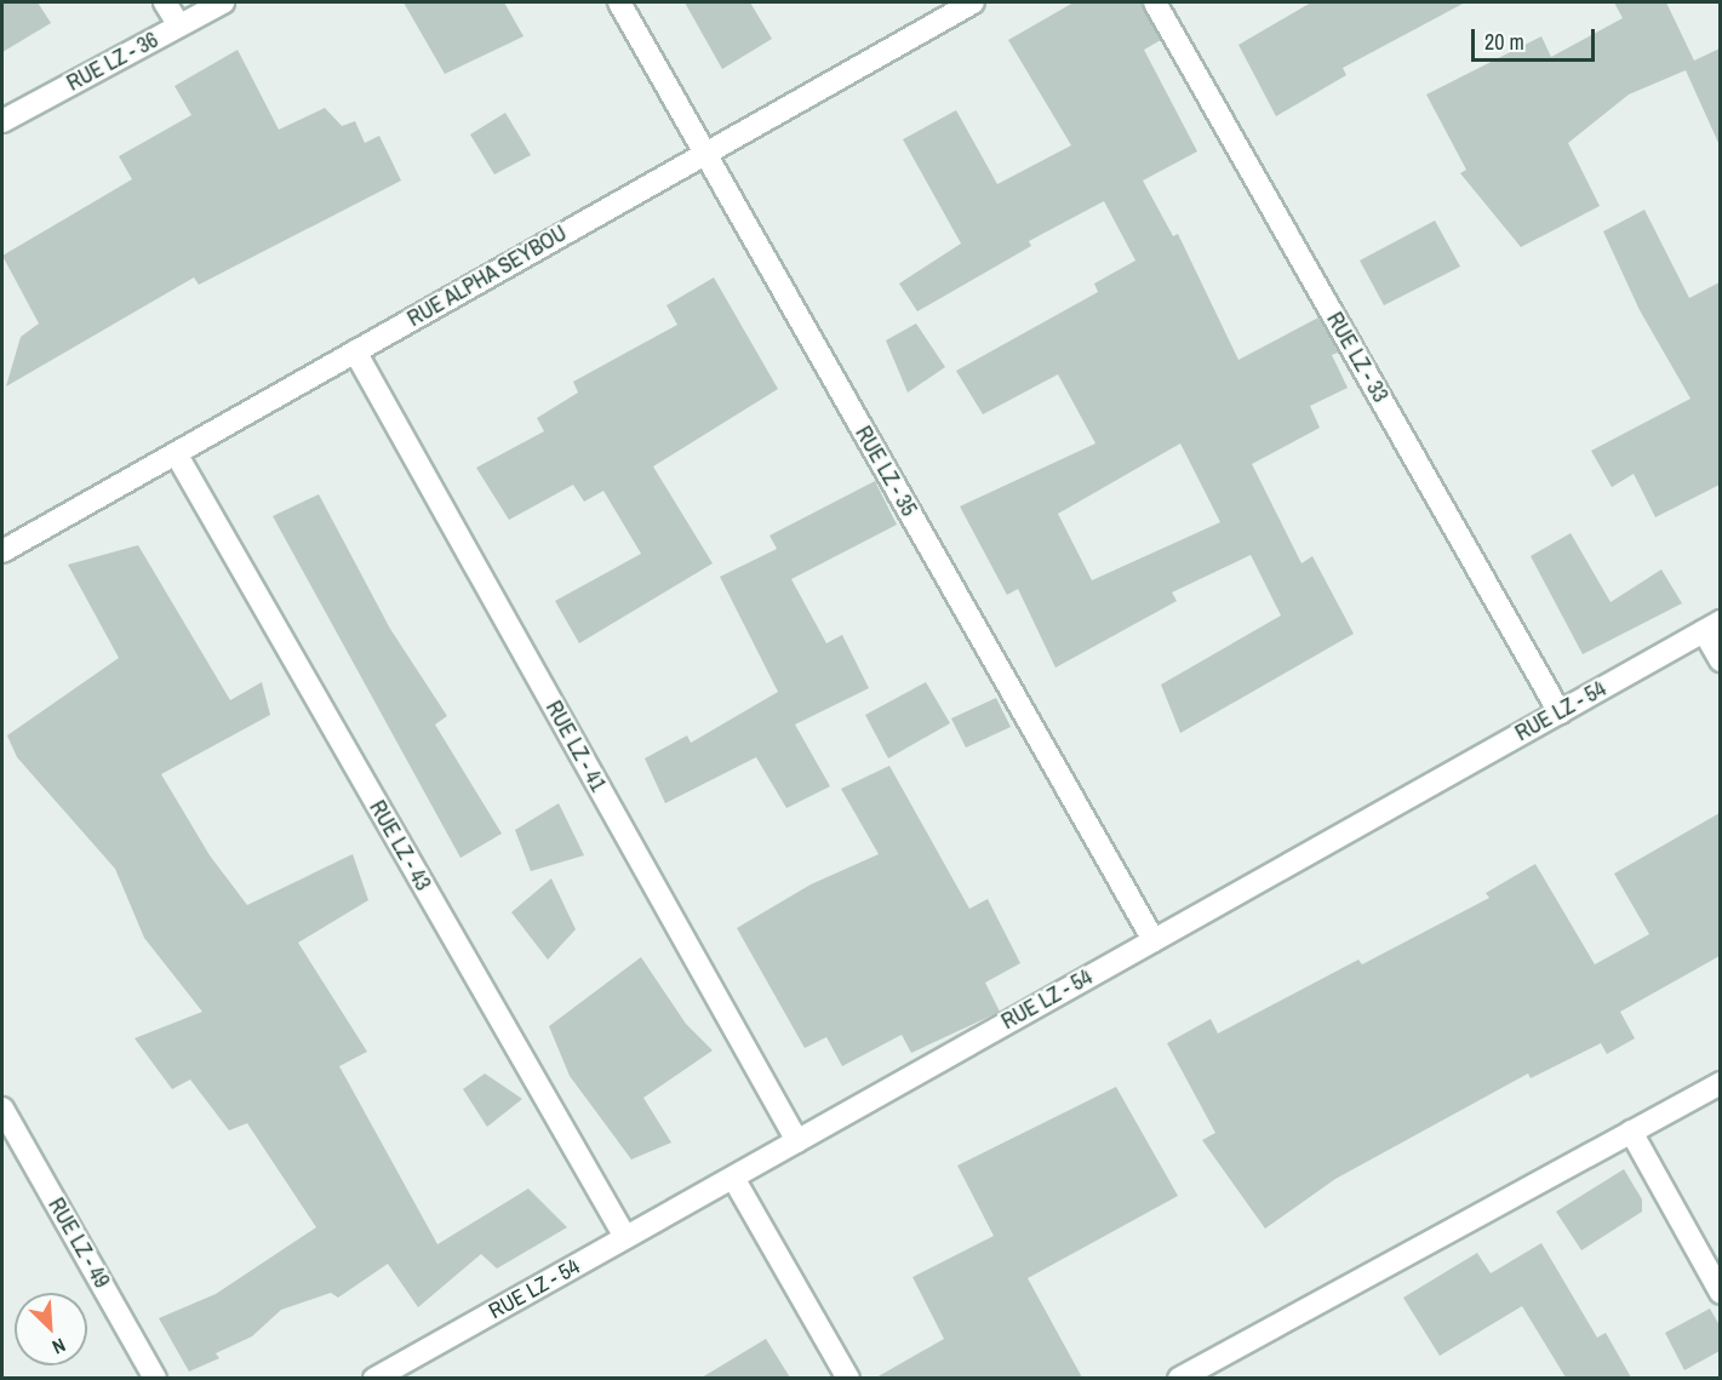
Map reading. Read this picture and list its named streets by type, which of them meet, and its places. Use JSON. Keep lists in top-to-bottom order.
{
  "streets": {
    "street": [
      "RUE LZ - 36",
      "RUE ALPHA SEYBOU",
      "RUE LZ - 33",
      "RUE LZ - 35",
      "RUE LZ - 54",
      "RUE LZ - 41",
      "RUE LZ - 43",
      "RUE LZ - 49"
    ]
  },
  "crossings": [
    ["RUE ALPHA SEYBOU", "RUE LZ - 35"],
    ["RUE ALPHA SEYBOU", "RUE LZ - 41"],
    ["RUE ALPHA SEYBOU", "RUE LZ - 43"],
    ["RUE LZ - 33", "RUE LZ - 54"],
    ["RUE LZ - 35", "RUE LZ - 54"],
    ["RUE LZ - 54", "RUE LZ - 41"],
    ["RUE LZ - 54", "RUE LZ - 43"]
  ],
  "scale_bar": "20 m",
  "north": "bottom right"
}
